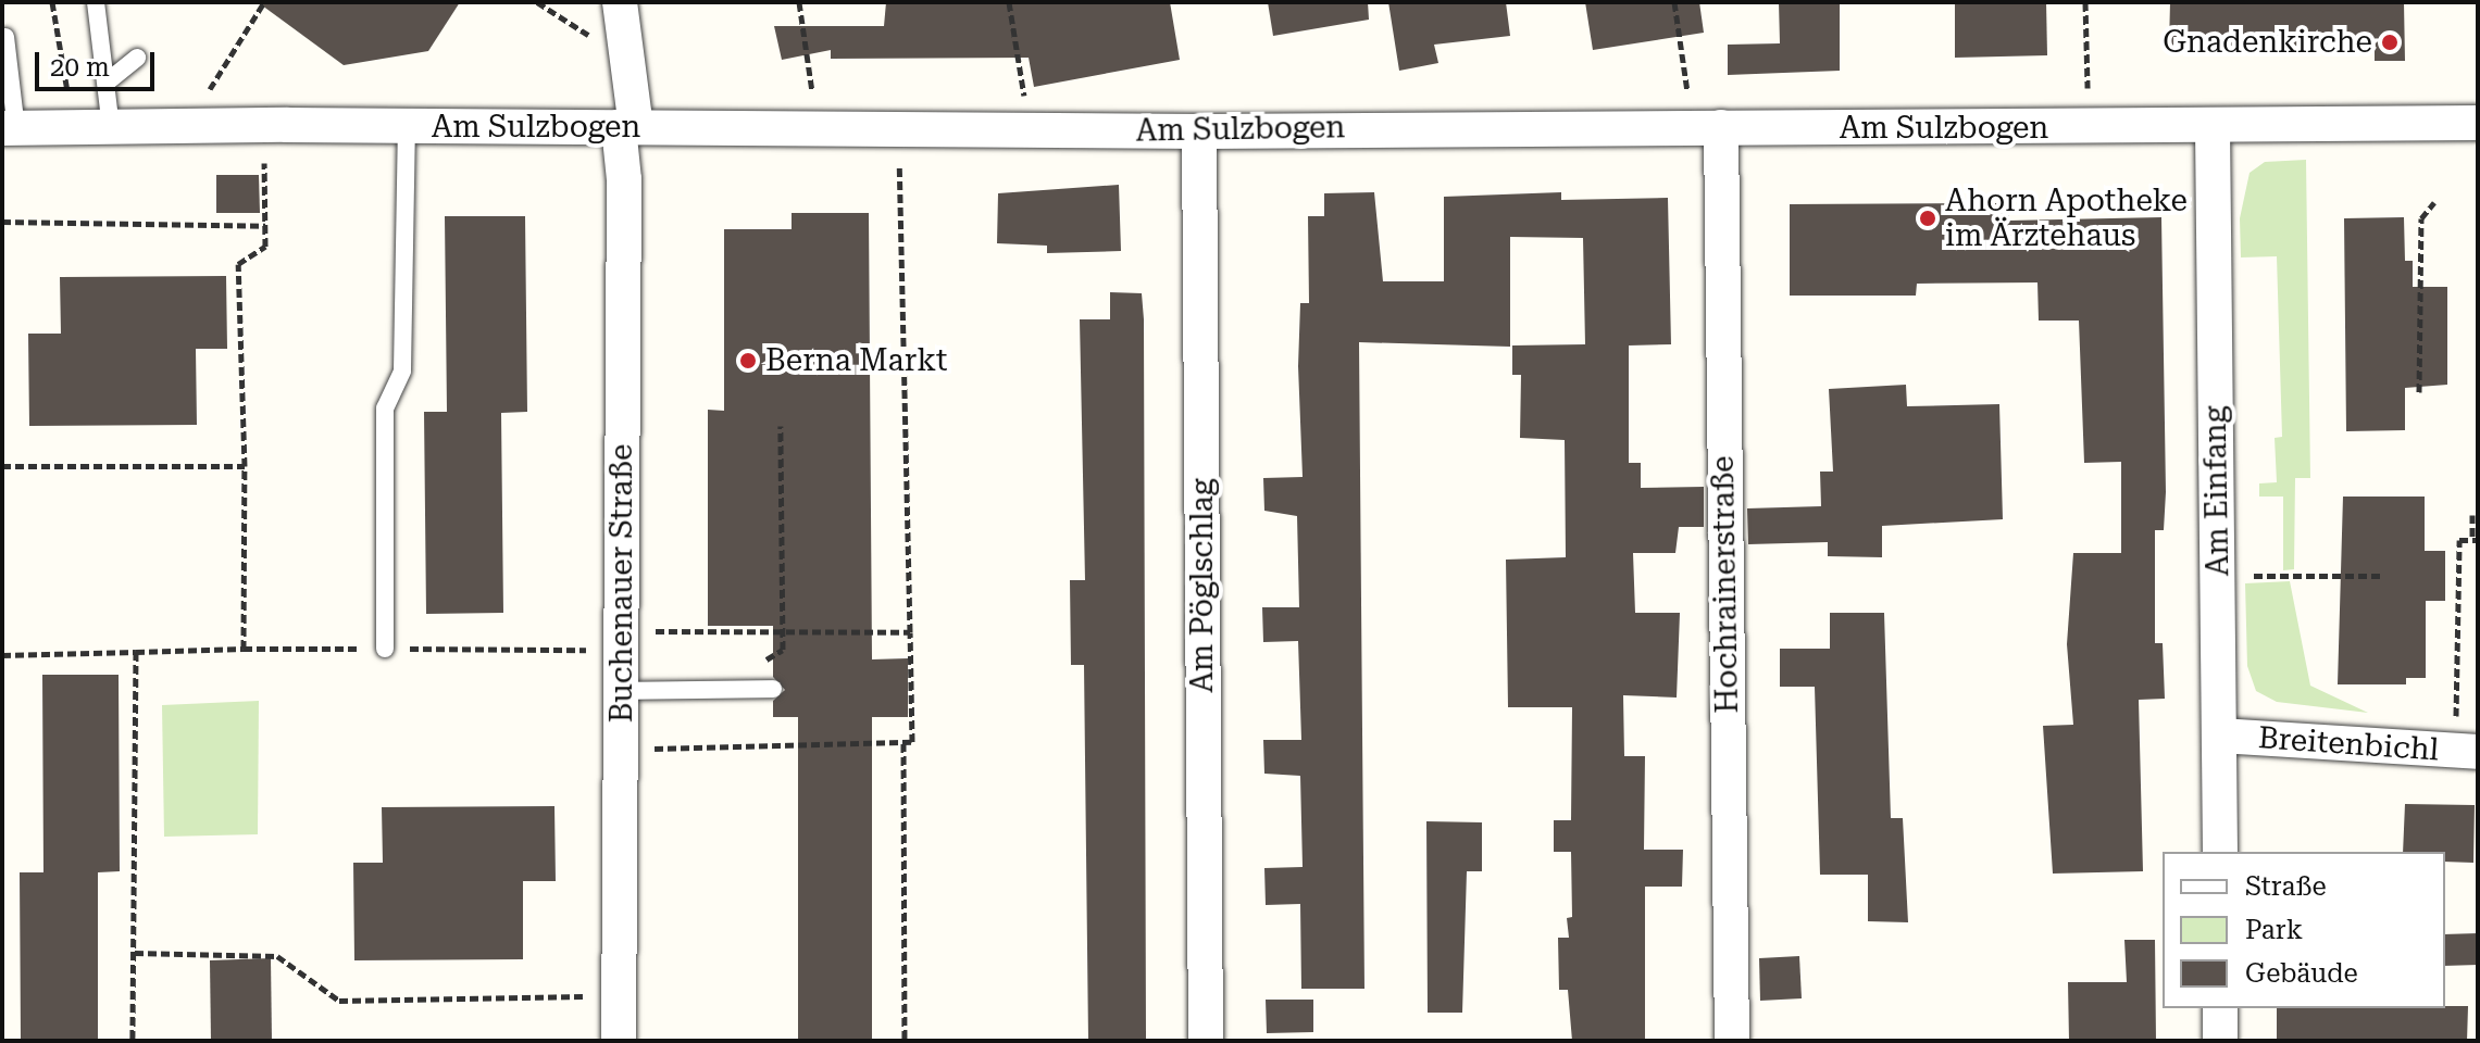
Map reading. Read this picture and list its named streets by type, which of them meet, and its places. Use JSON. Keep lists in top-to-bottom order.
{
  "streets": {
    "street": [
      "Am Sulzbogen",
      "Am Einfang",
      "Buchenauer Straße",
      "Hochrainerstraße",
      "Am Pöglschlag",
      "Breitenbichl"
    ]
  },
  "crossings": [
    ["Am Sulzbogen", "Am Einfang"],
    ["Am Sulzbogen", "Buchenauer Straße"],
    ["Am Sulzbogen", "Hochrainerstraße"],
    ["Am Sulzbogen", "Am Pöglschlag"],
    ["Am Einfang", "Breitenbichl"]
  ],
  "places": ["Gnadenkirche", "Ahorn Apotheke im Ärztehaus", "Berna Markt"],
  "legend": ["Straße", "Park", "Gebäude"],
  "scale_bar": "20 m"
}
